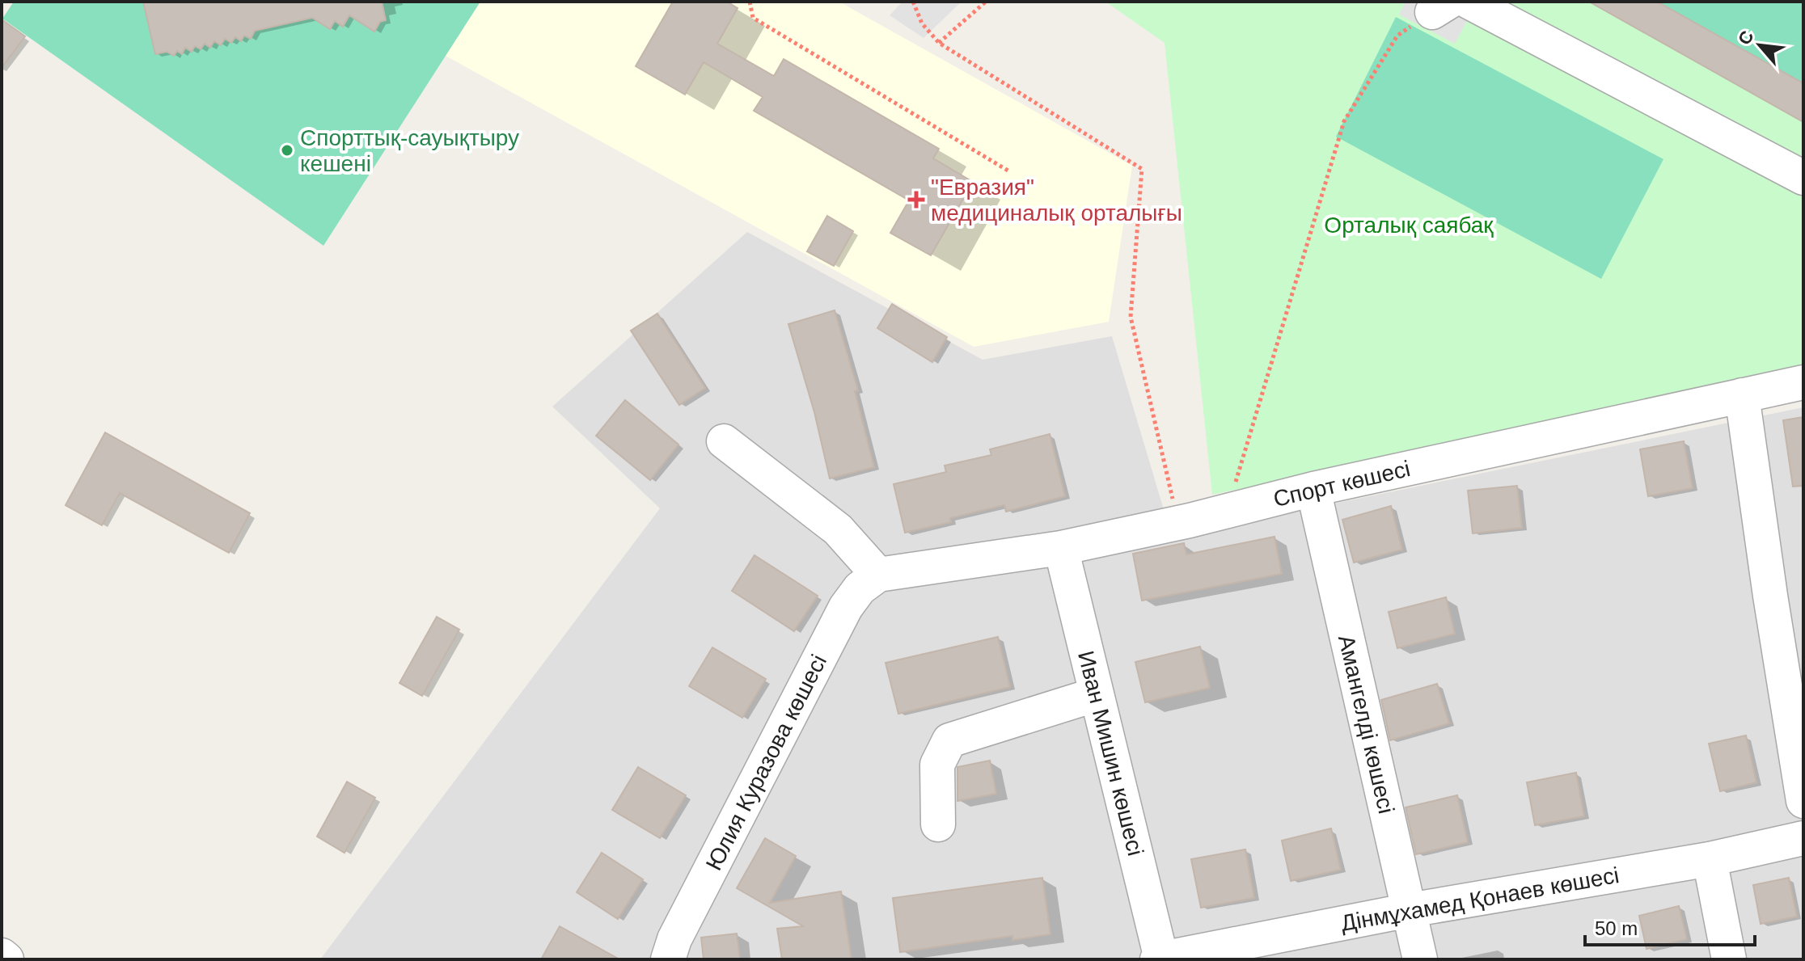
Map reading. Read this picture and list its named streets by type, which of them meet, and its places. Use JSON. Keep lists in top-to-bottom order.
{
  "streets": {
    "street": [
      "Спорт көшесі",
      "Амангелді көшесі",
      "Иван Мишин көшесі",
      "Юлия Куразова көшесі",
      "Дінмұхамед Қонаев көшесі"
    ]
  },
  "crossings": [
    ["Спорт көшесі", "Амангелді көшесі"],
    ["Спорт көшесі", "Иван Мишин көшесі"],
    ["Спорт көшесі", "Юлия Куразова көшесі"],
    ["Амангелді көшесі", "Дінмұхамед Қонаев көшесі"],
    ["Иван Мишин көшесі", "Дінмұхамед Қонаев көшесі"]
  ],
  "parks": ["Орталық саябақ"],
  "places": {
    "other": ["Спорттық-сауықтыру кешені"],
    "health": ["\"Евразия\" медициналық орталығы"]
  },
  "scale_bar": "50 m",
  "north": "top left"
}
